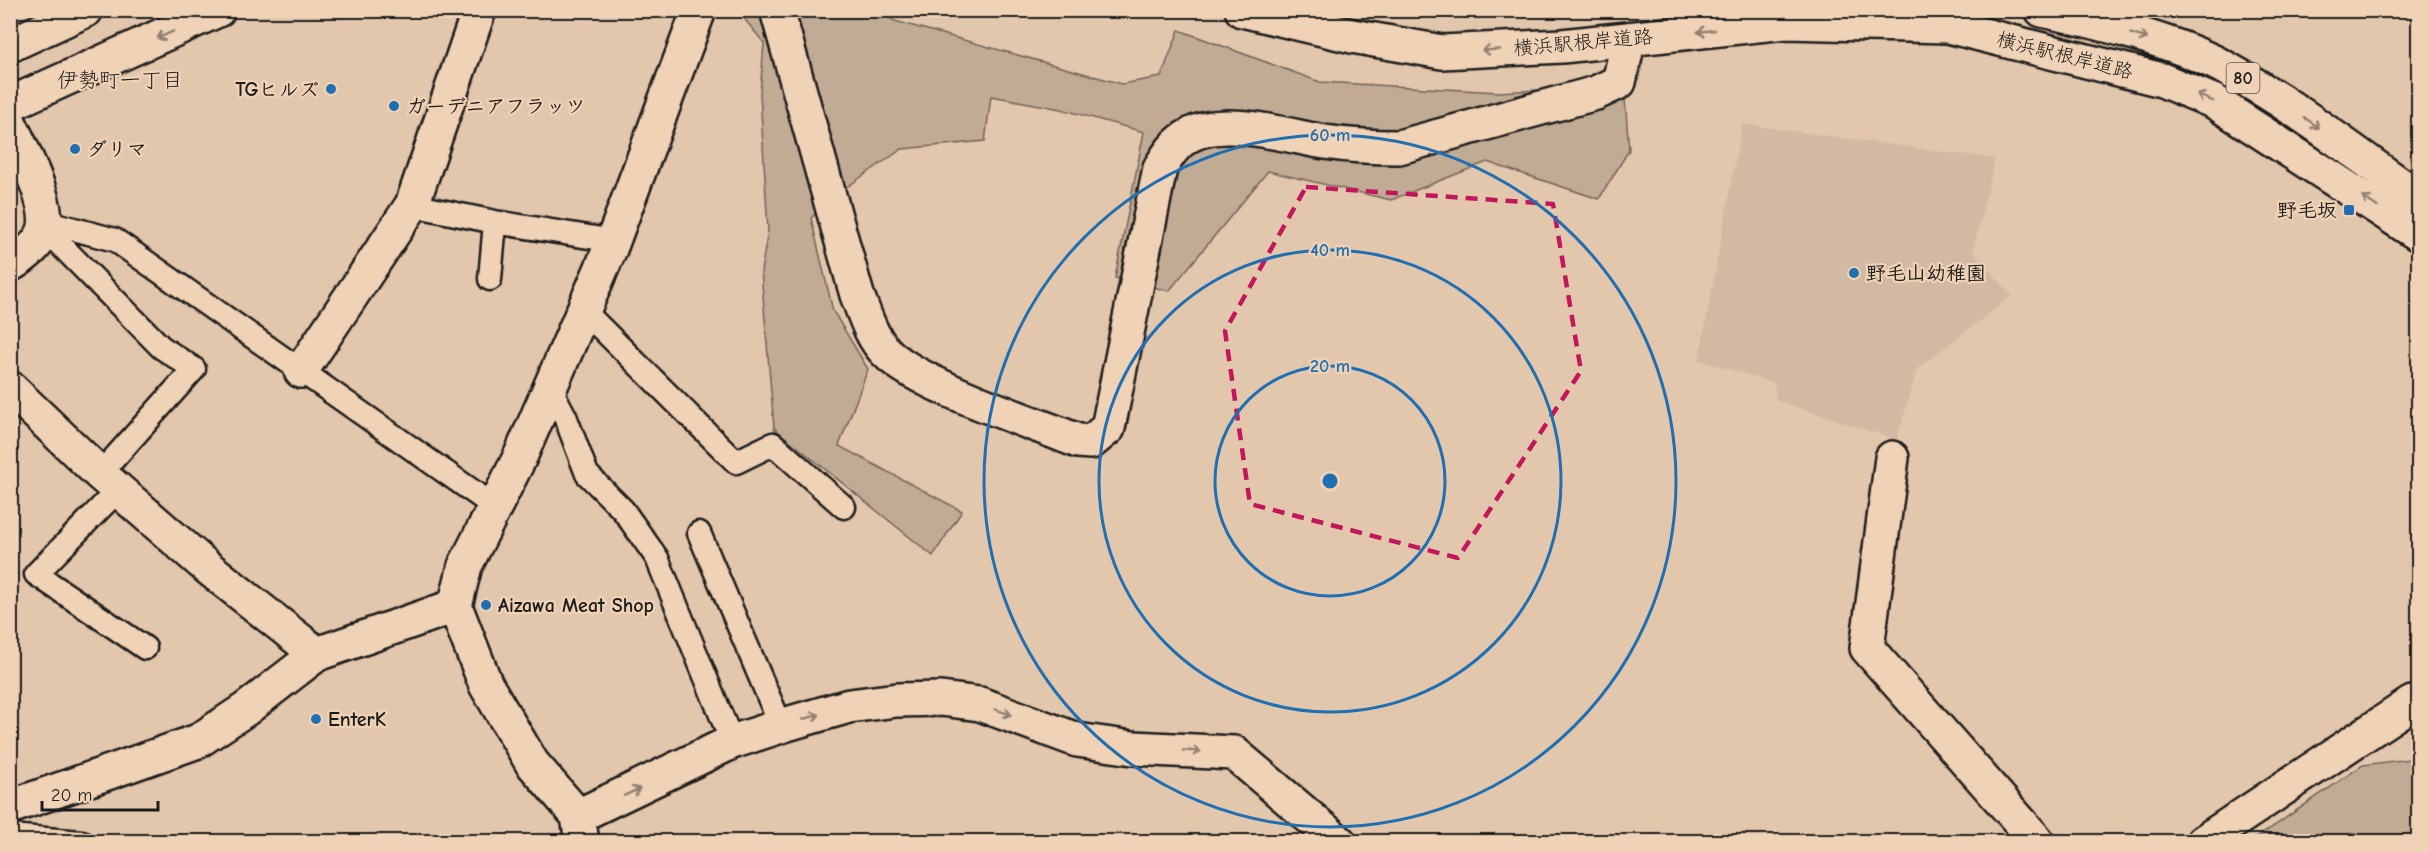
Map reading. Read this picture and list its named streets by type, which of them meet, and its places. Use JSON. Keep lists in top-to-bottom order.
{
  "streets": {
    "street": ["横浜駅根岸道路", "80"]
  },
  "districts": ["伊勢町一丁目"],
  "places": {
    "other": [
      "TGヒルズ",
      "ガーデニアフラッツ",
      "ダリマ",
      "野毛山幼稚園",
      "Aizawa Meat Shop",
      "EnterK"
    ],
    "transit": ["野毛坂"]
  },
  "scale_bar": "20 m",
  "rings": ["60 m", "40 m", "20 m"]
}
